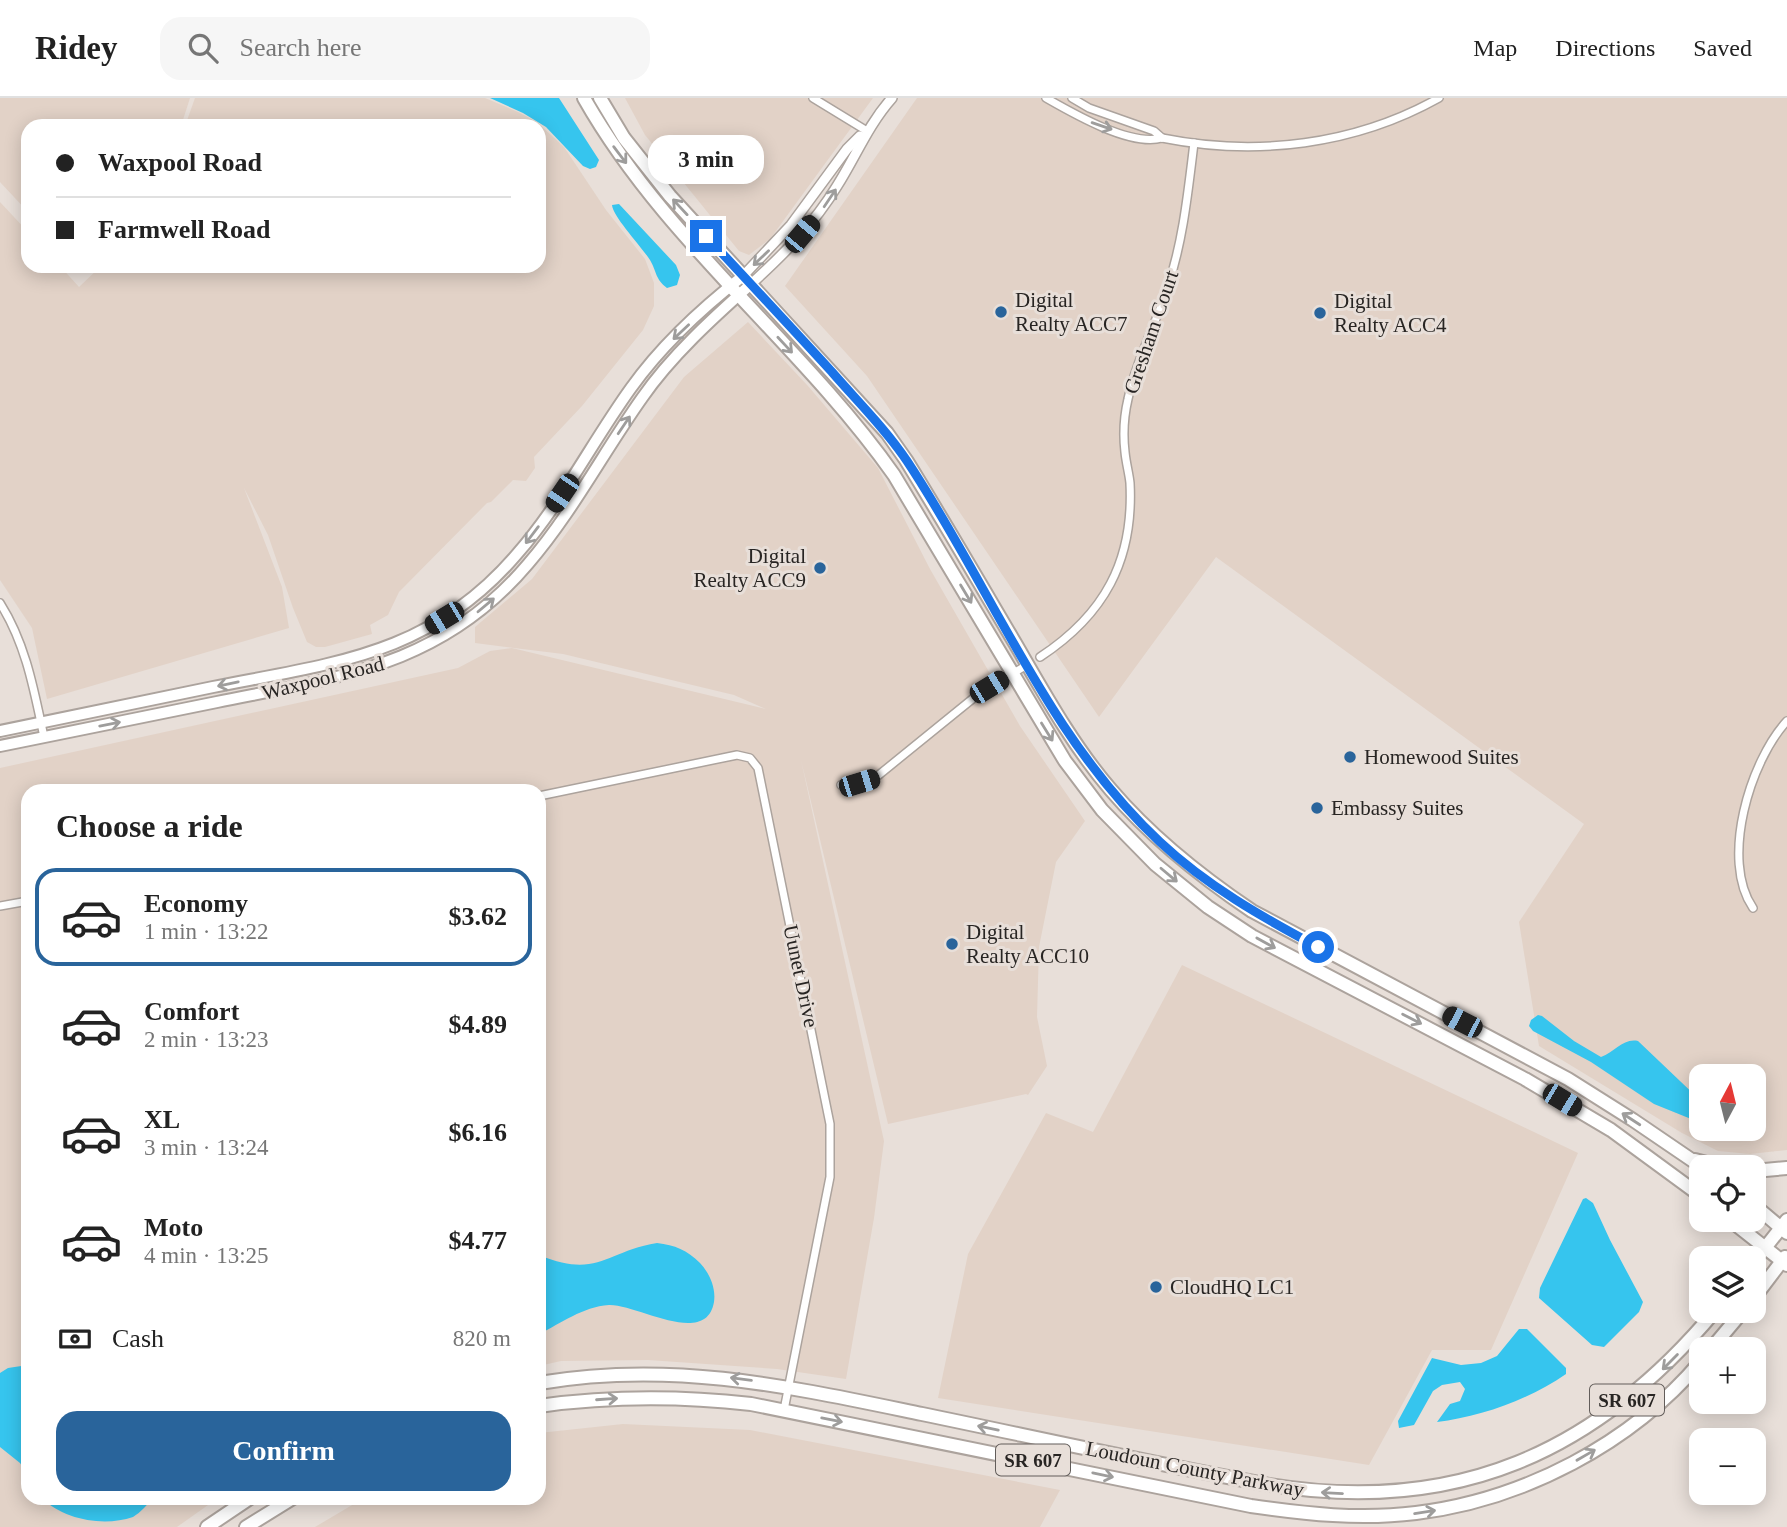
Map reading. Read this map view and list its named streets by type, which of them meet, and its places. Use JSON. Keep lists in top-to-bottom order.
{
  "streets": {
    "main road": ["Waxpool Road", "SR 607", "Loudoun County Parkway"],
    "street": ["Gresham Court", "Uunet Drive"]
  },
  "crossings": [
    ["Uunet Drive", "Loudoun County Parkway"]
  ],
  "places": [
    "Digital Realty ACC7",
    "Digital Realty ACC4",
    "Digital Realty ACC9",
    "Homewood Suites",
    "Embassy Suites",
    "Digital Realty ACC10",
    "CloudHQ LC1"
  ],
  "north": "top",
  "page": {
    "header": "Ridey",
    "search": "Search here",
    "nav": ["Map", "Directions", "Saved"],
    "banner": ["Waxpool Road", "Farmwell Road"],
    "bubble": "3 min",
    "heading": "Choose a ride",
    "list": [
      {
        "name": "Economy",
        "note": "1 min · 13:22",
        "value": "$3.62"
      },
      {
        "name": "Comfort",
        "note": "2 min · 13:23",
        "value": "$4.89"
      },
      {
        "name": "XL",
        "note": "3 min · 13:24",
        "value": "$6.16"
      },
      {
        "name": "Moto",
        "note": "4 min · 13:25",
        "value": "$4.77"
      }
    ],
    "map_buttons": ["+", "−"],
    "pay": ["Cash", "820 m"],
    "buttons": "Confirm"
  }
}
